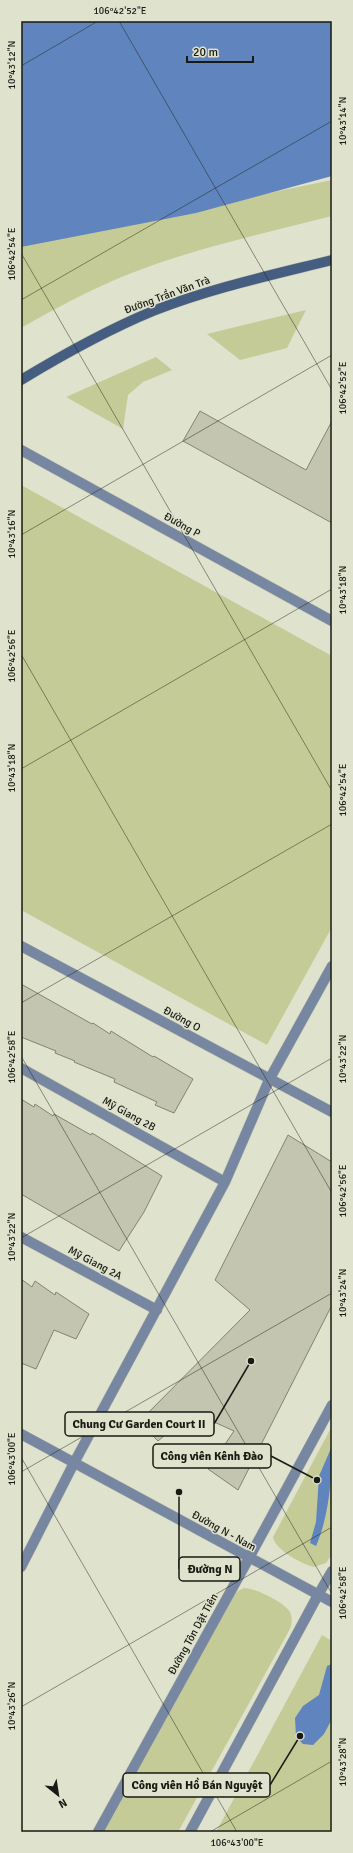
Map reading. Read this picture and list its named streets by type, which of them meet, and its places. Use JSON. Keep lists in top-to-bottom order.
{
  "streets": {
    "main road": ["Đường Trần Văn Trà"],
    "street": [
      "Đường P",
      "Đường O",
      "Mỹ Giang 2B",
      "Mỹ Giang 2A",
      "Đường N - Nam",
      "Đường Tôn Dật Tiên"
    ]
  },
  "crossings": [
    ["Đường N - Nam", "Đường Tôn Dật Tiên"]
  ],
  "places": [
    "Chung Cư Garden Court II",
    "Công viên Kênh Đào",
    "Đường N",
    "Công viên Hồ Bán Nguyệt"
  ],
  "scale_bar": "20 m",
  "north": "bottom right",
  "coordinates": [
    "106°42'52\"E",
    "10°43'12\"N",
    "10°43'14\"N",
    "106°42'54\"E",
    "10°43'16\"N",
    "10°43'18\"N",
    "106°42'56\"E",
    "106°42'58\"E",
    "10°43'22\"N",
    "10°43'24\"N",
    "106°43'00\"E",
    "10°43'26\"N",
    "10°43'28\"N"
  ]
}
